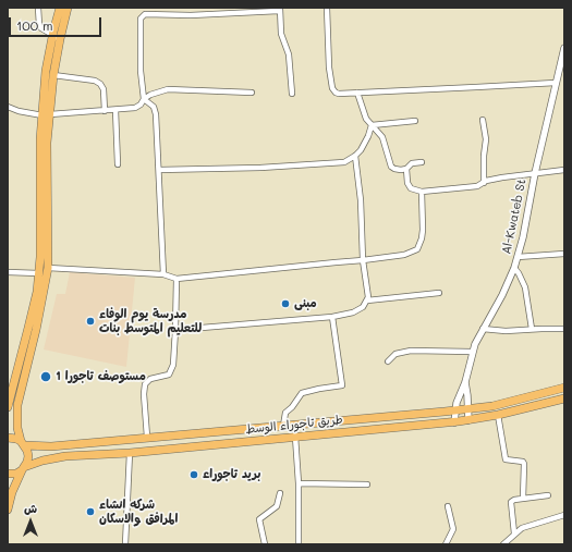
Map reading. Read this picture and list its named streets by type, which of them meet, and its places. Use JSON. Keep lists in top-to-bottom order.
{
  "streets": {
    "main road": ["طريق تاجوراء الوسط"],
    "street": ["Al-Kwateb St"]
  },
  "places": [
    "مبنى",
    "مدرسة يوم الوفاء للتعليم المتوسط بنات",
    "مستوصف تاجورا 1",
    "بريد تاجوراء",
    "شركه انشاء المرافق والاسكان"
  ],
  "scale_bar": "100 m",
  "north": "top"
}
